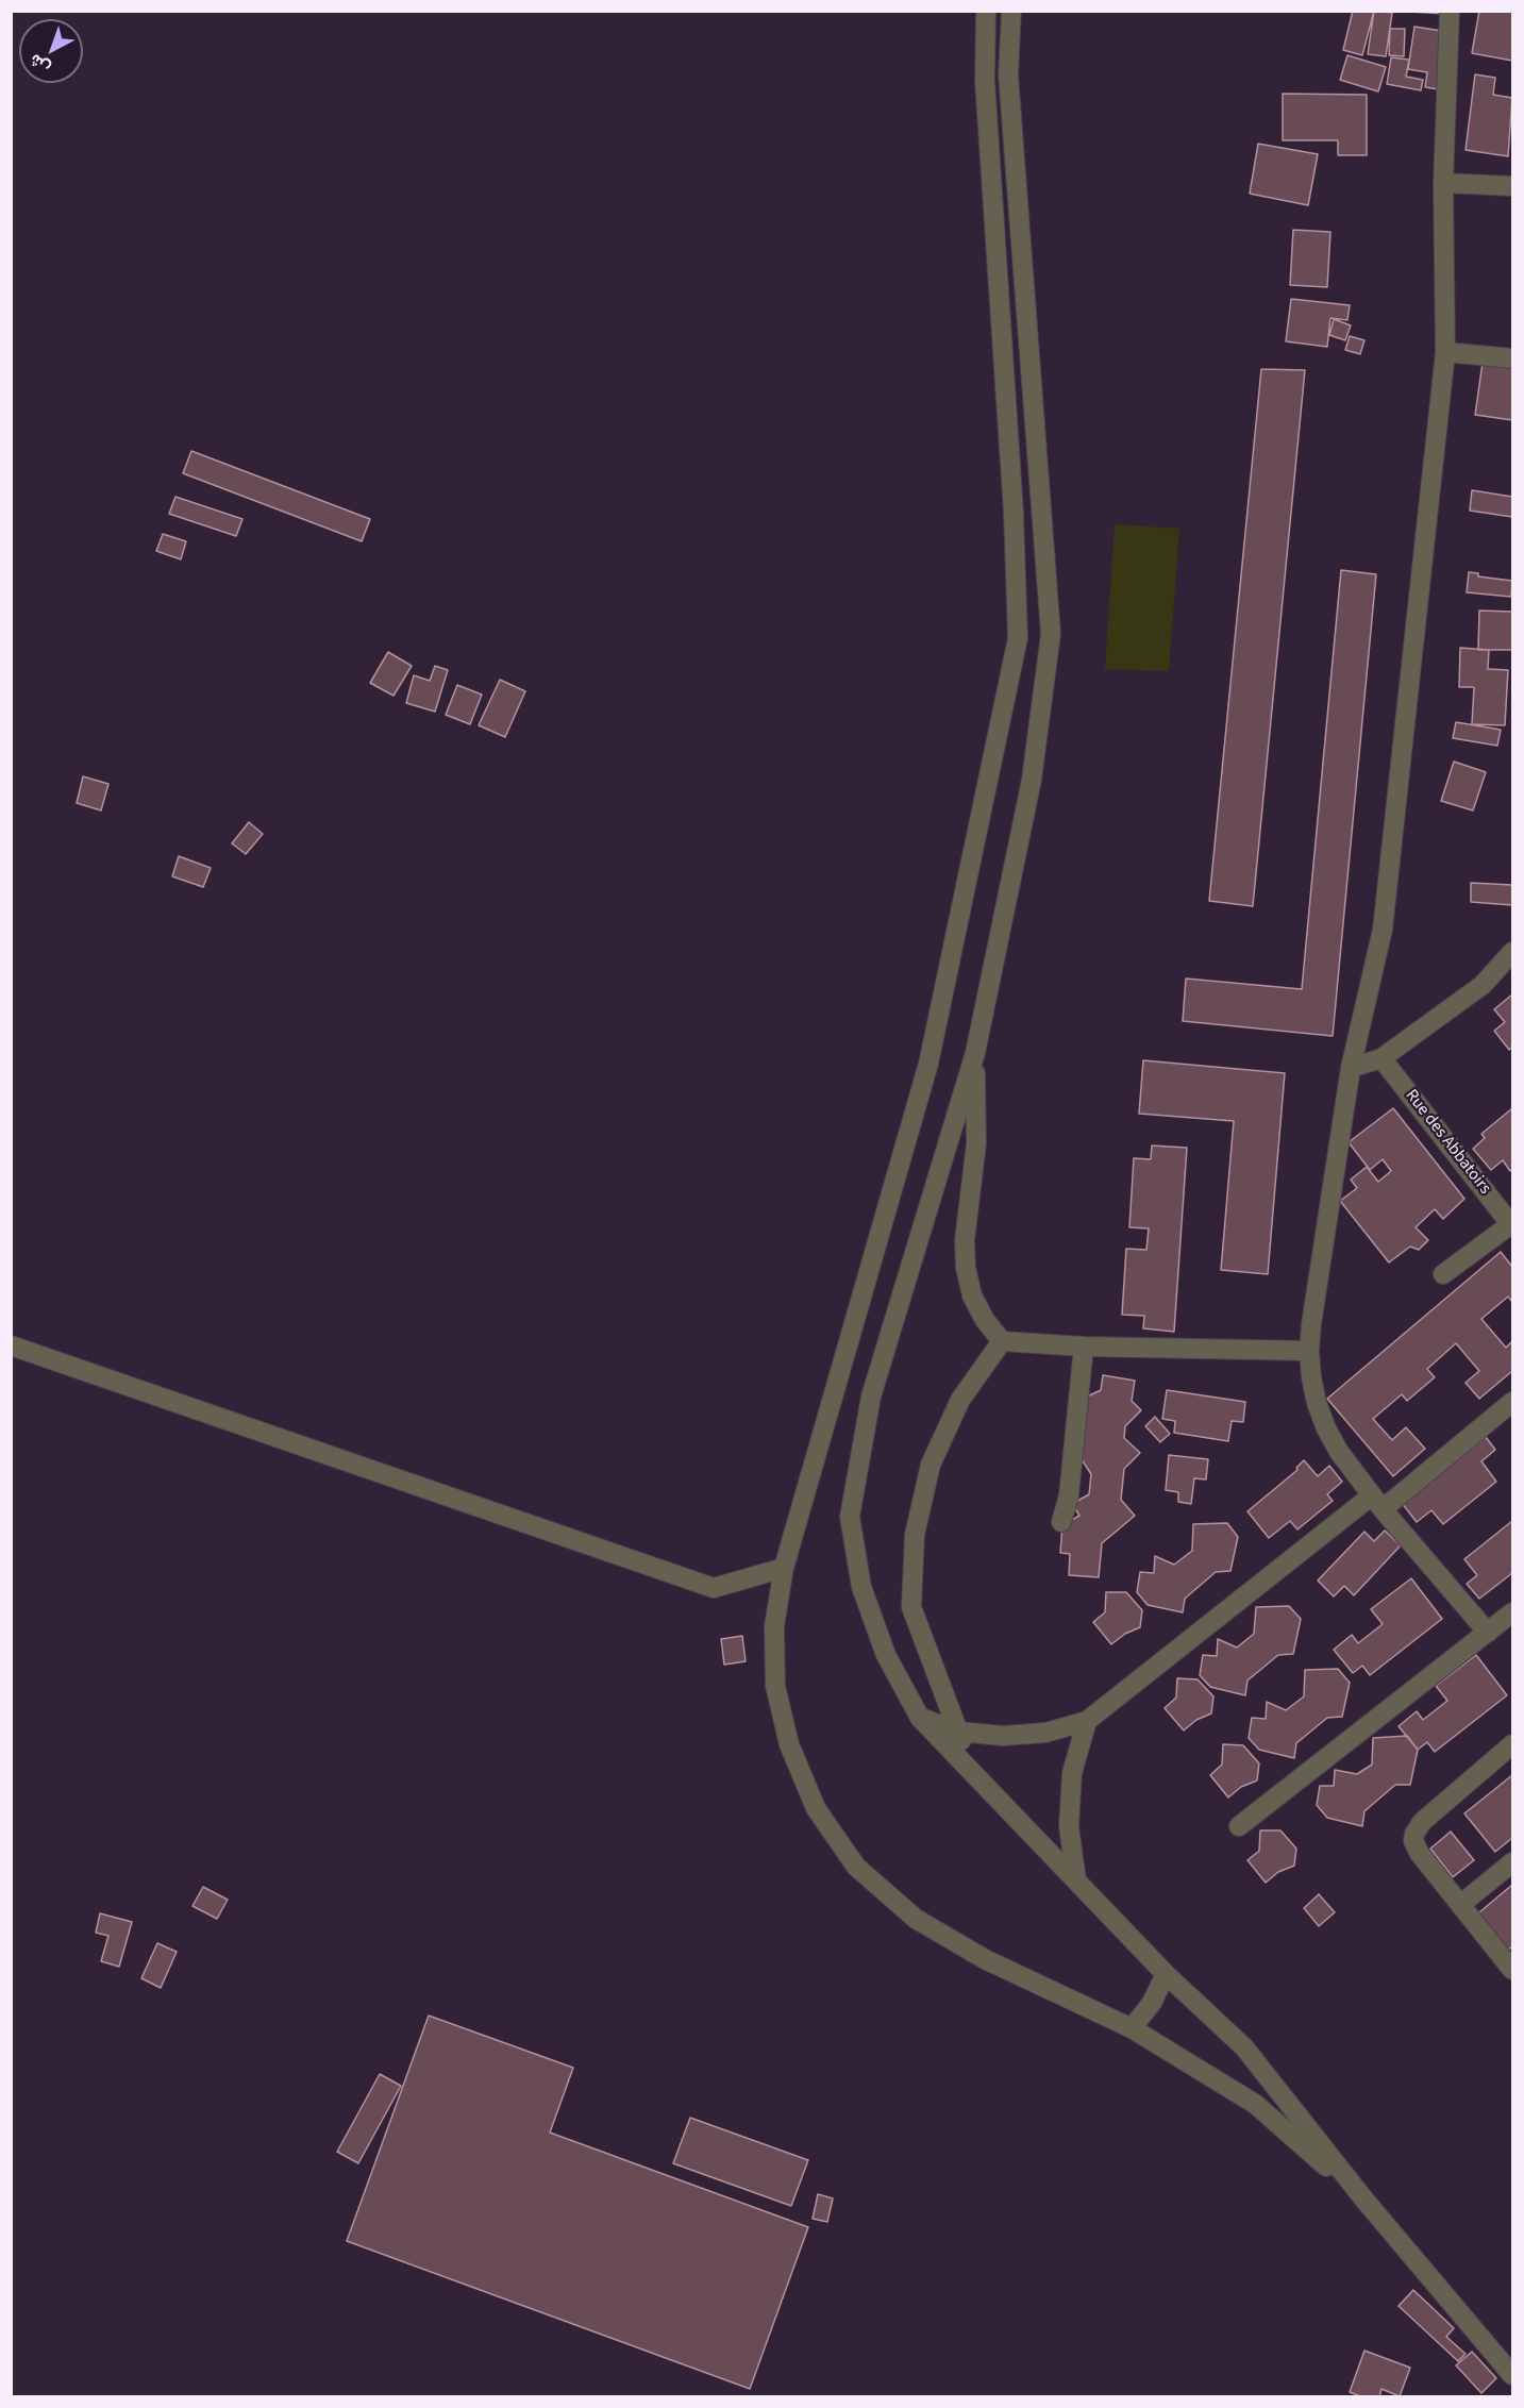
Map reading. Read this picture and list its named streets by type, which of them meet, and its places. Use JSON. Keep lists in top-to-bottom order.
{
  "streets": {
    "street": ["Rue des Abbatoirs"]
  },
  "north": "bottom left"
}
